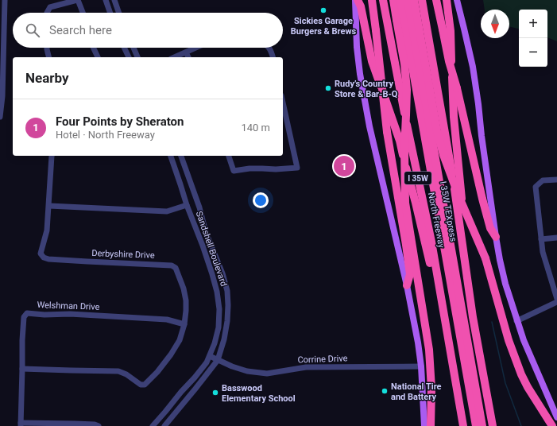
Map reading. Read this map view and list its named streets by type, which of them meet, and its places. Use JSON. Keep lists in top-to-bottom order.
{
  "streets": {
    "highway": ["I 35W", "I 35W TEXpress", "North Freeway"],
    "street": [
      "Sandshell Boulevard",
      "Derbyshire Drive",
      "Welshman Drive",
      "Corrine Drive"
    ]
  },
  "crossings": [
    ["Sandshell Boulevard", "Corrine Drive"],
    ["Derbyshire Drive", "Welshman Drive"]
  ],
  "places": [
    "Sickies Garage Burgers & Brews",
    "Rudy’s Country Store & Bar-B-Q",
    "National Tire and Battery",
    "Basswood Elementary School"
  ],
  "north": "bottom",
  "page": {
    "map_buttons": ["+", "−"],
    "search": "Search here",
    "heading": "Nearby",
    "list": [
      {
        "mark": "1",
        "name": "Four Points by Sheraton",
        "note": "Hotel · North Freeway",
        "value": "140 m"
      }
    ],
    "pins": "1"
  }
}
